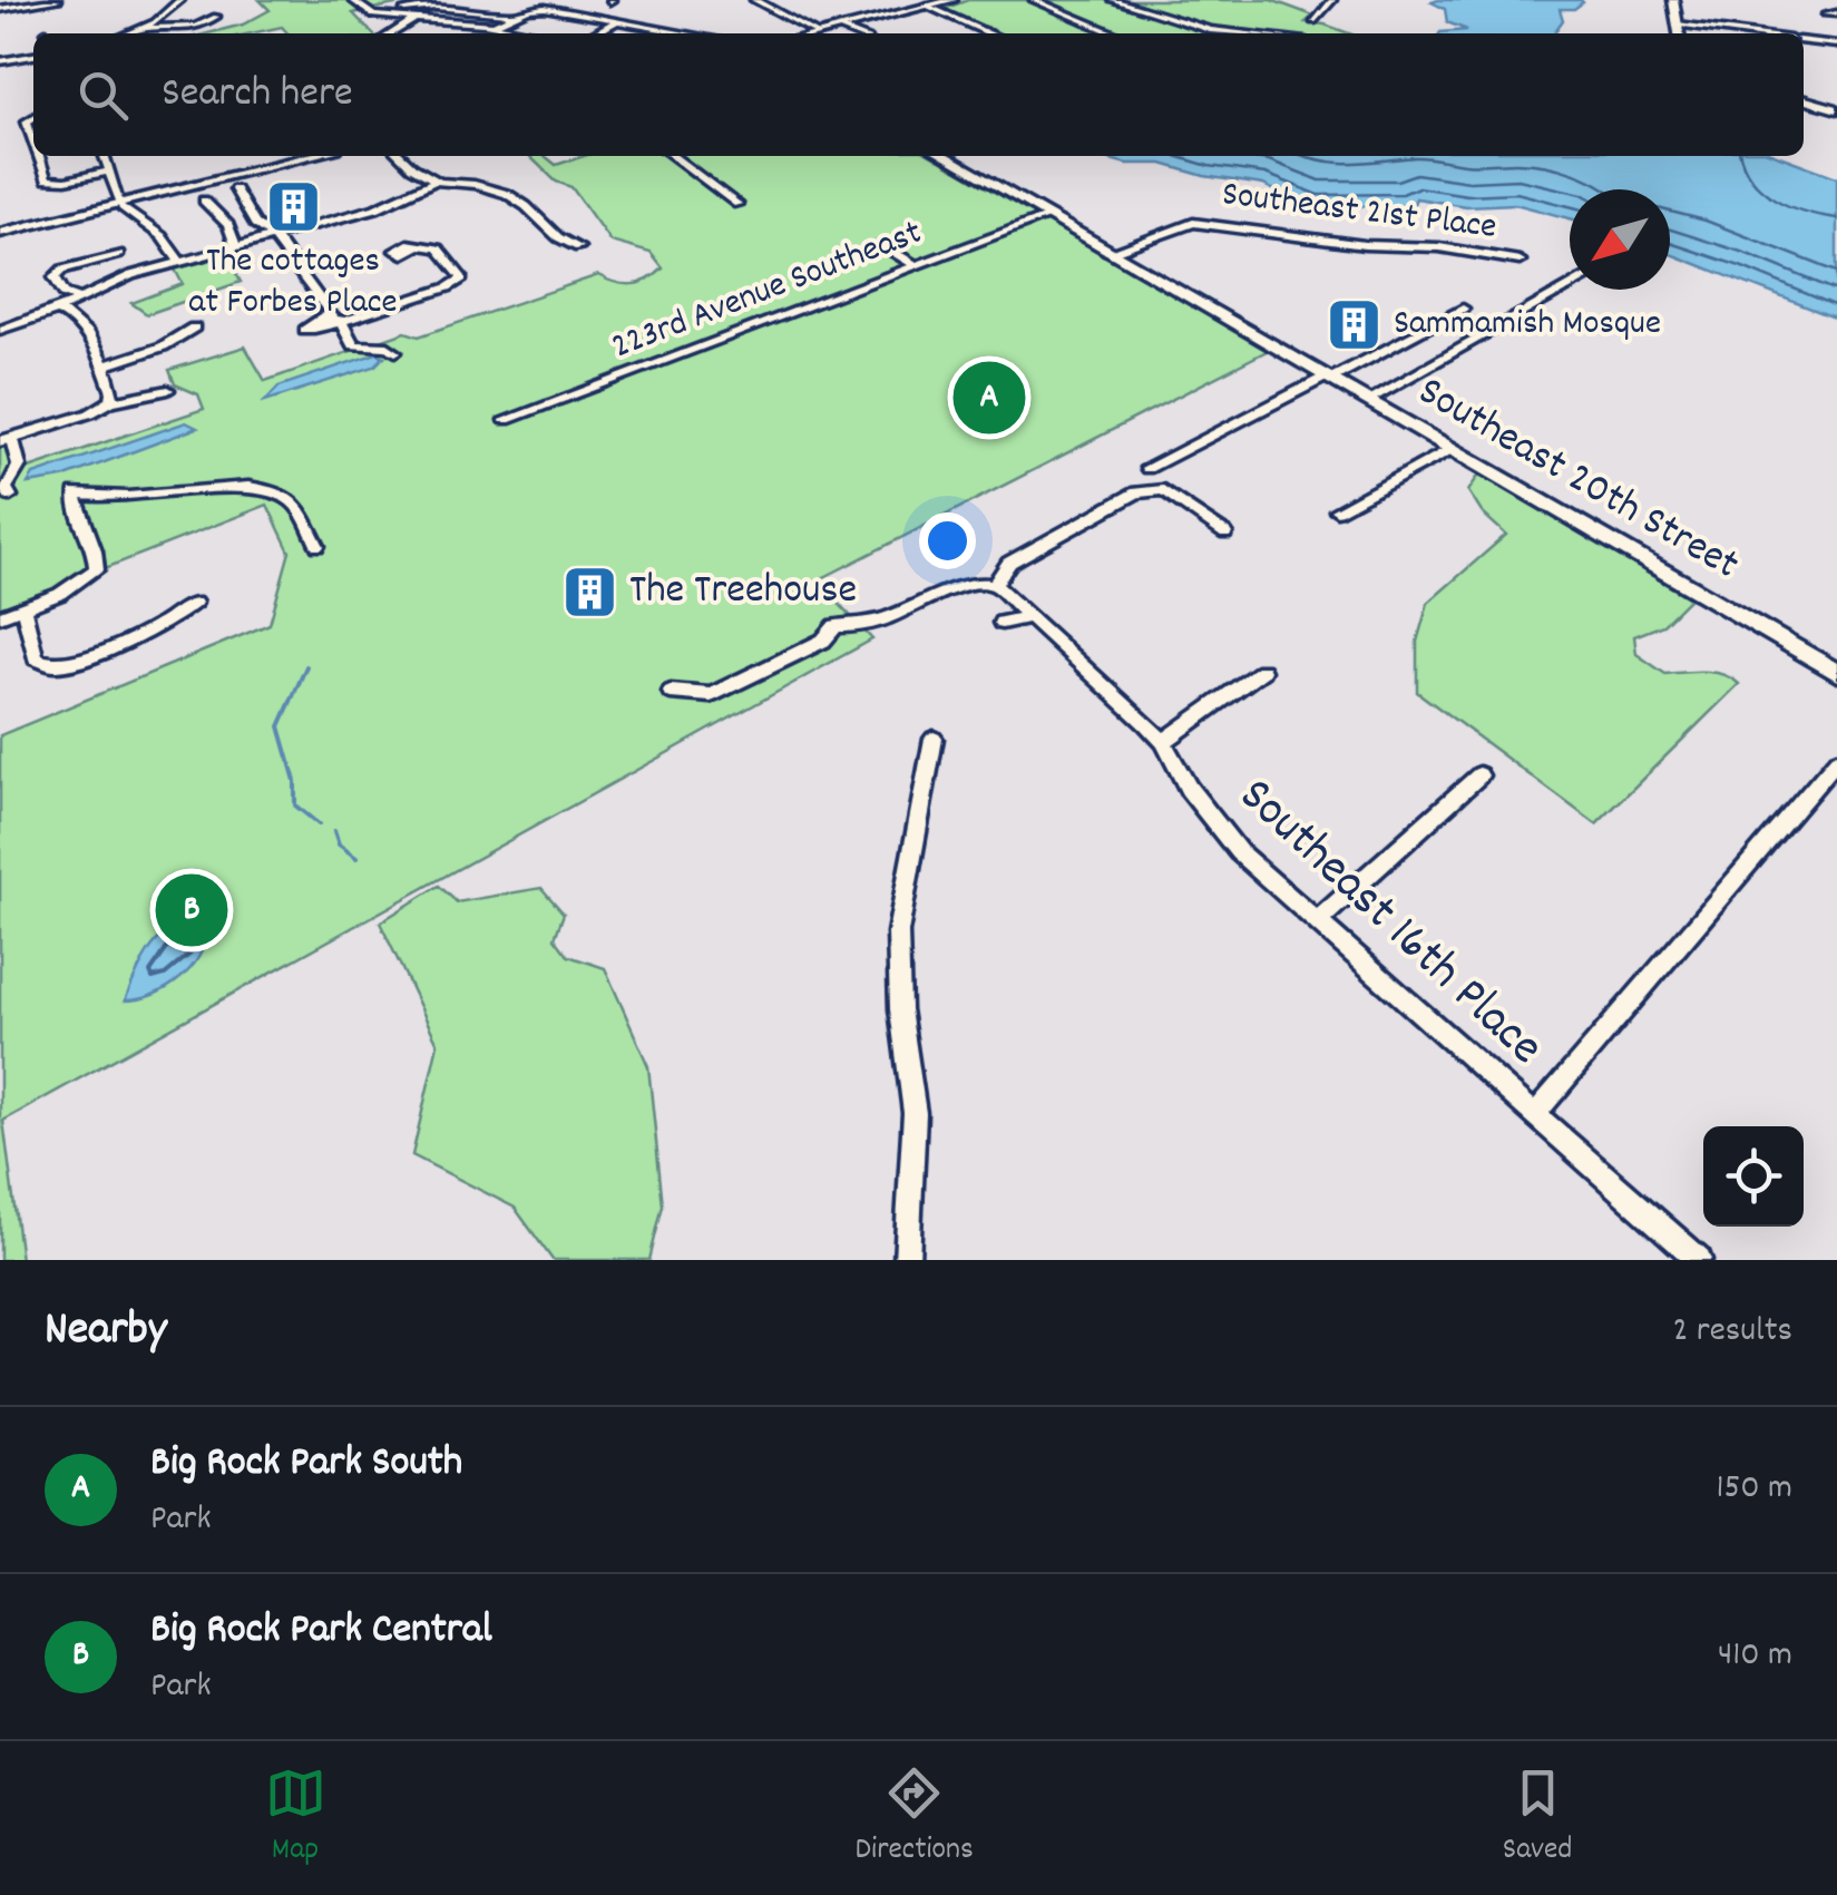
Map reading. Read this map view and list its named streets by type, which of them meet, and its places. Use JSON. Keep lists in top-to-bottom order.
{
  "streets": {
    "main road": ["Southeast 20th Street"],
    "street": ["Southeast 21st Place", "223rd Avenue Southeast", "Southeast 16th Place"]
  },
  "crossings": [
    ["Southeast 21st Place", "Southeast 20th Street"],
    ["223rd Avenue Southeast", "Southeast 20th Street"]
  ],
  "places": {
    "building": ["The cottages at Forbes Place", "Sammamish Mosque", "The Treehouse"]
  },
  "north": "bottom left",
  "page": {
    "search": "Search here",
    "pins": ["A", "B"],
    "heading": ["Nearby", "2 results"],
    "list": [
      {
        "mark": "A",
        "name": "Big Rock Park South",
        "note": "Park",
        "value": "150 m"
      },
      {
        "mark": "B",
        "name": "Big Rock Park Central",
        "note": "Park",
        "value": "410 m"
      }
    ],
    "nav": ["Map", "Directions", "Saved"]
  }
}
